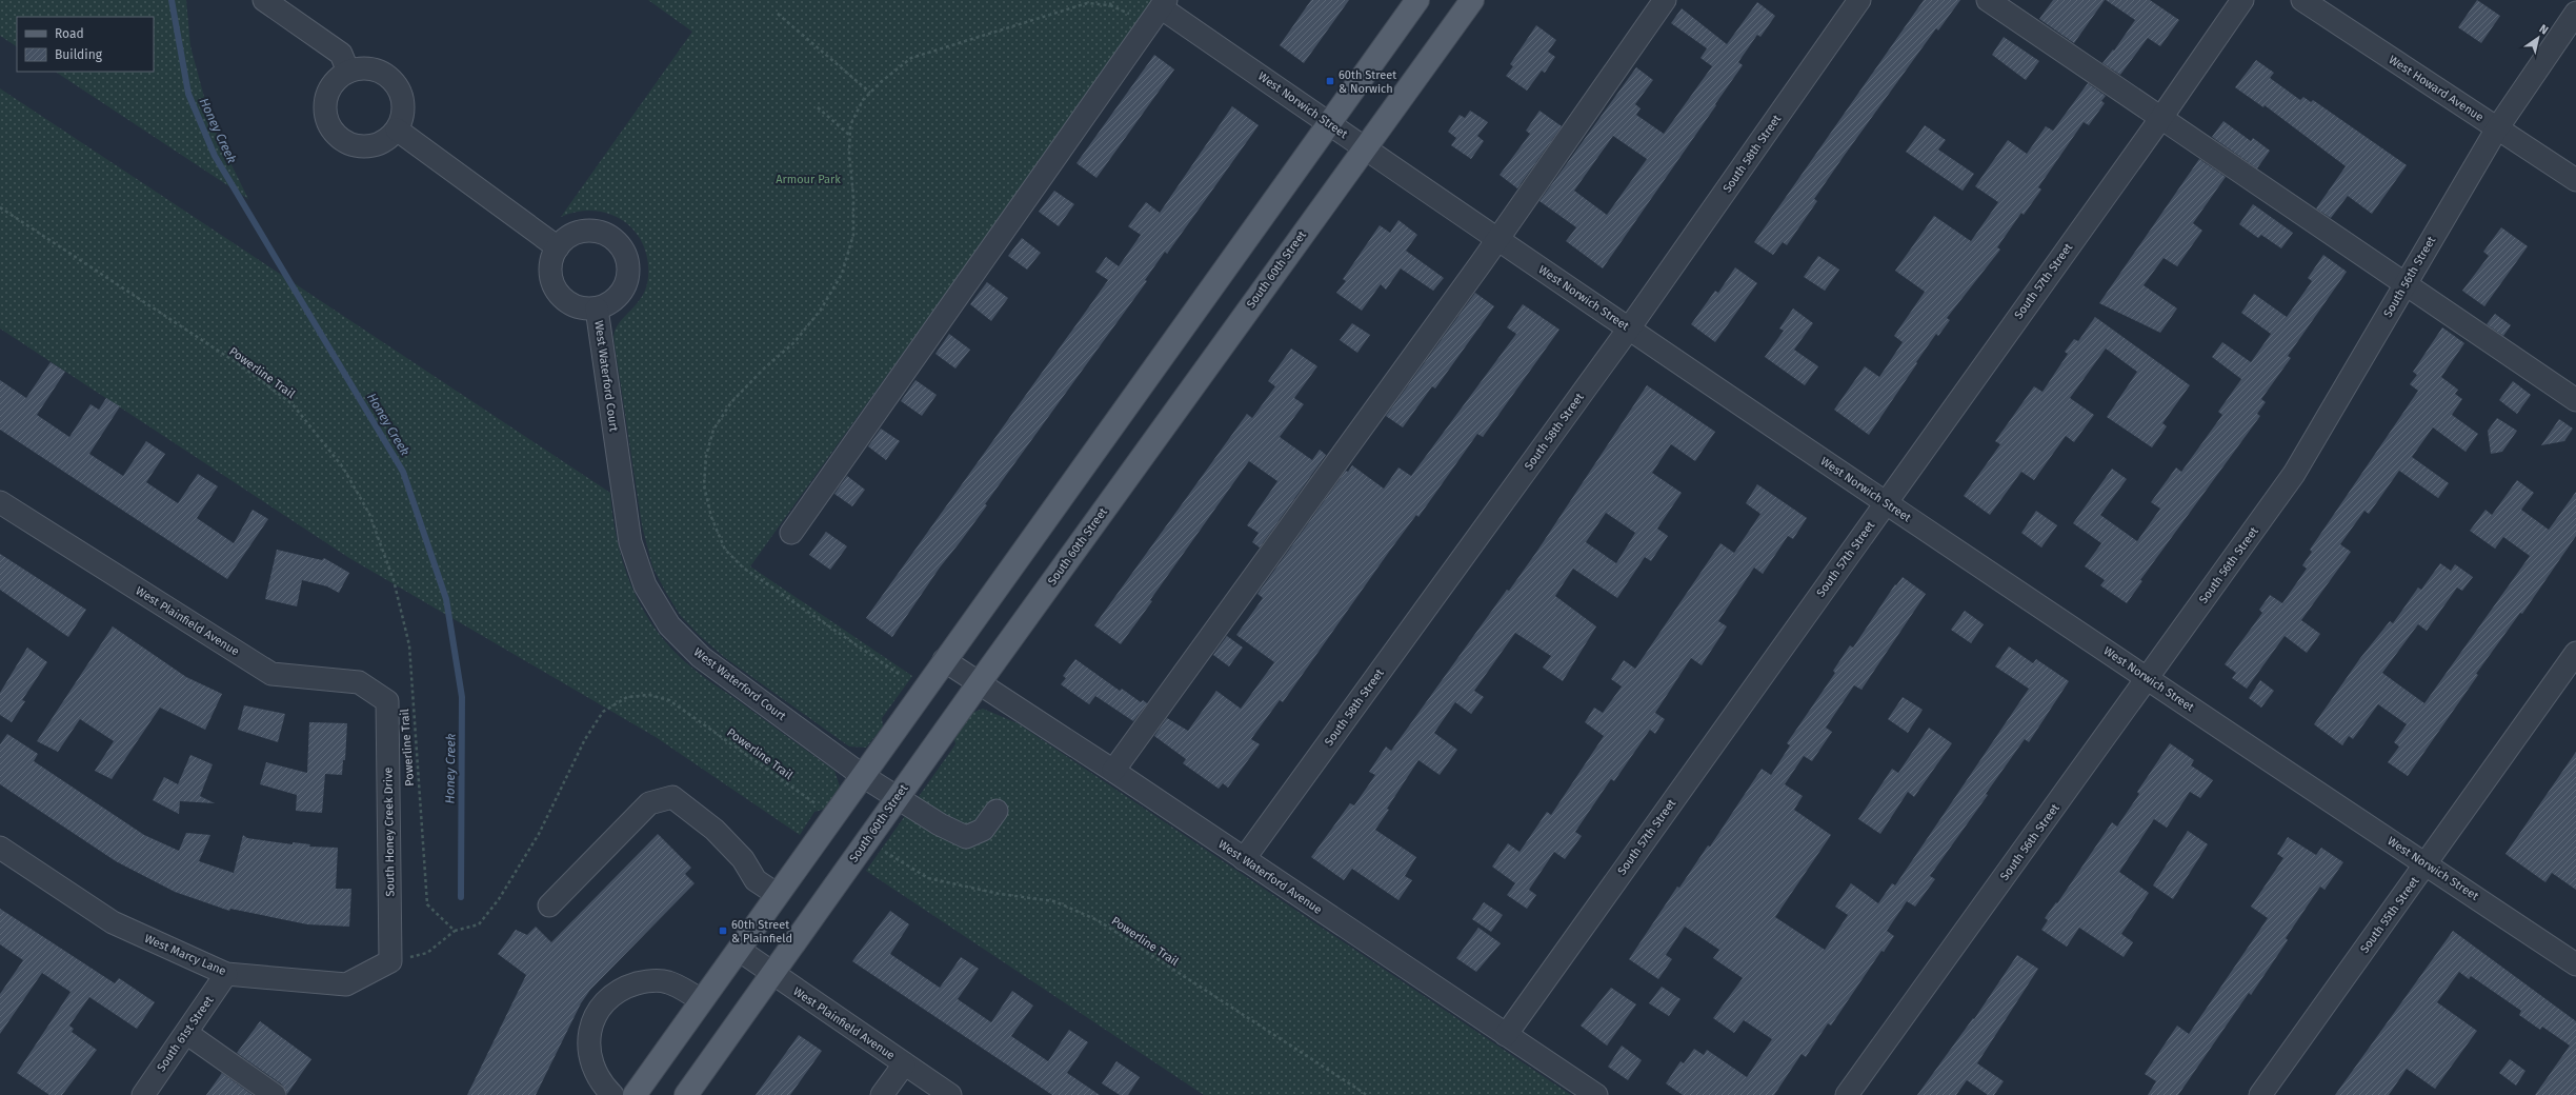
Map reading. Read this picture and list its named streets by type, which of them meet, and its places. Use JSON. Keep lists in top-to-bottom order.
{
  "streets": {
    "main road": ["South 60th Street"],
    "street": [
      "West Howard Avenue",
      "West Norwich Street",
      "South 58th Street",
      "South 56th Street",
      "South 57th Street",
      "West Waterford Court",
      "West Plainfield Avenue",
      "South Honey Creek Drive",
      "West Waterford Avenue",
      "South 55th Street",
      "West Marcy Lane",
      "South 61st Street"
    ],
    "path": ["Powerline Trail"]
  },
  "crossings": [
    ["West Howard Avenue", "South 56th Street"],
    ["West Norwich Street", "South 58th Street"],
    ["West Norwich Street", "South 60th Street"],
    ["West Norwich Street", "South 56th Street"],
    ["West Norwich Street", "South 57th Street"],
    ["West Norwich Street", "South 55th Street"],
    ["South 58th Street", "West Waterford Avenue"],
    ["South 60th Street", "West Waterford Court"],
    ["South 60th Street", "West Plainfield Avenue"],
    ["South 60th Street", "West Waterford Avenue"],
    ["South 57th Street", "West Waterford Avenue"],
    ["West Plainfield Avenue", "South Honey Creek Drive"],
    ["South Honey Creek Drive", "West Marcy Lane"],
    ["West Marcy Lane", "South 61st Street"]
  ],
  "water": ["Honey Creek"],
  "parks": ["Armour Park"],
  "places": {
    "transit": ["60th Street & Norwich", "60th Street & Plainfield"]
  },
  "legend": ["Road", "Building"],
  "north": "top right"
}
